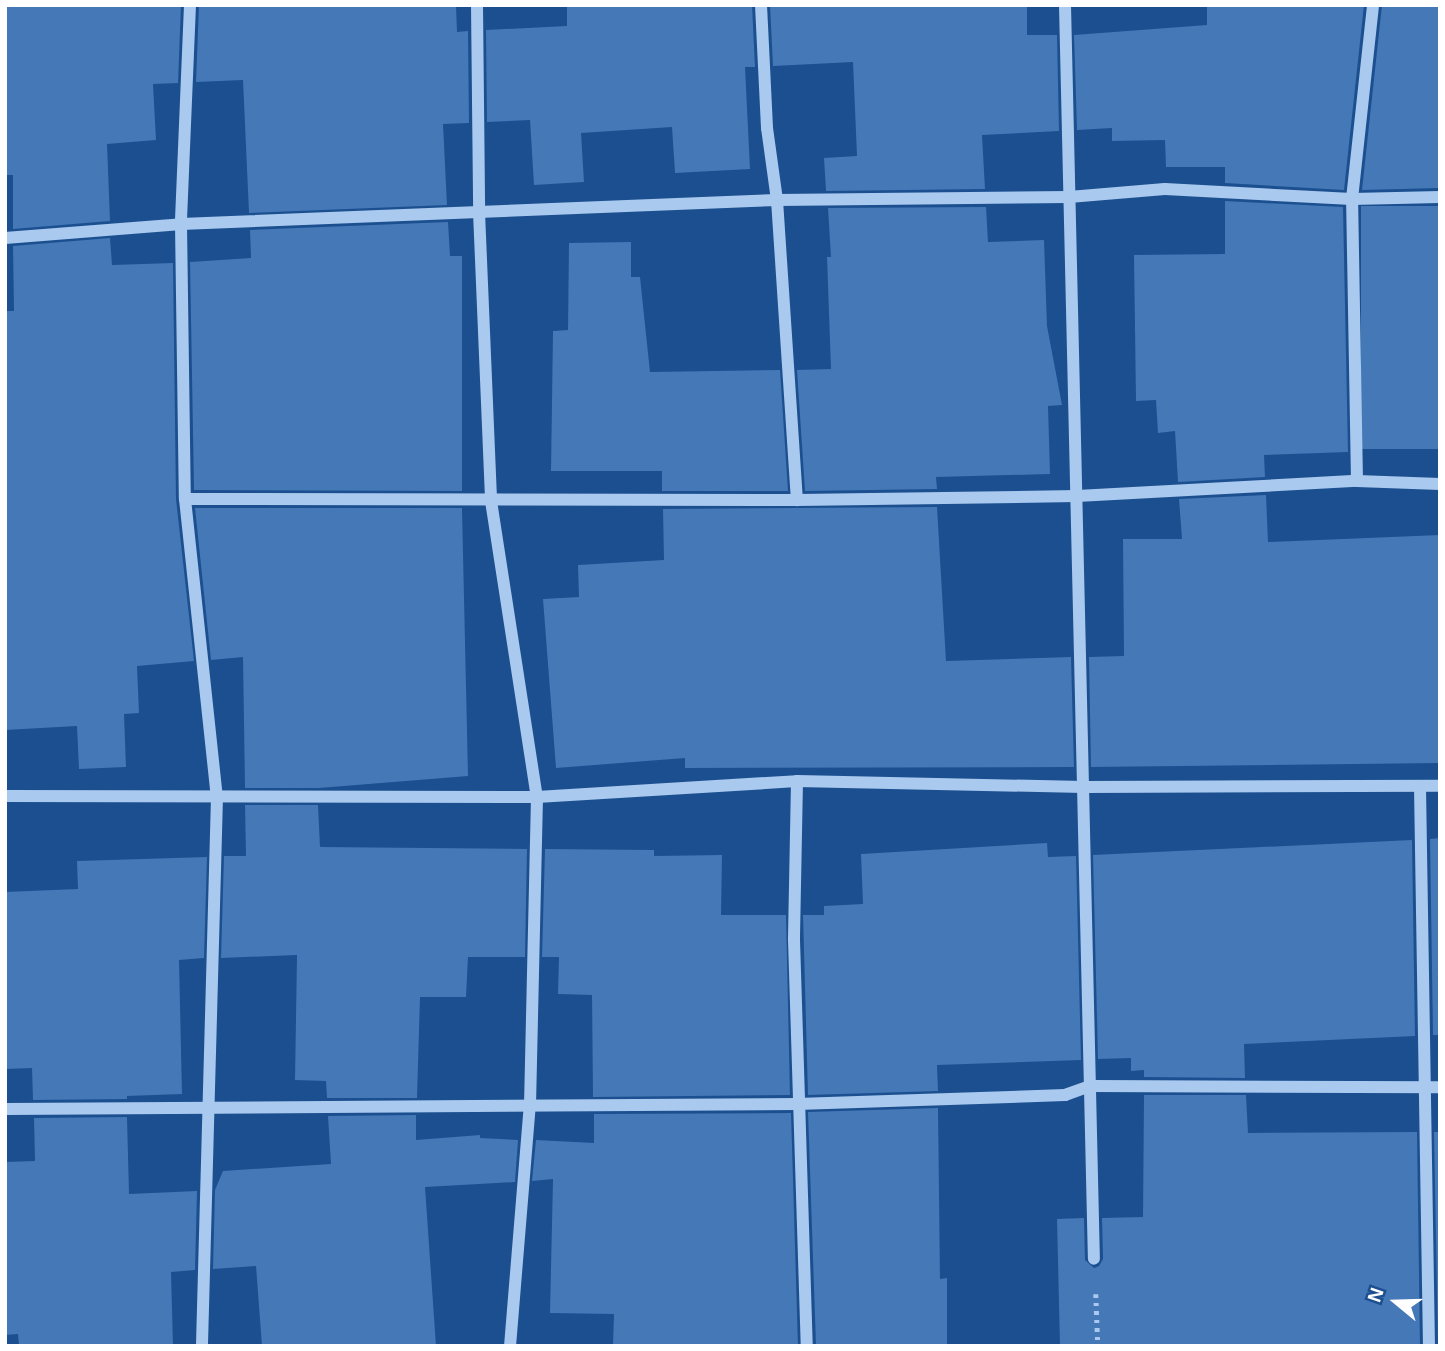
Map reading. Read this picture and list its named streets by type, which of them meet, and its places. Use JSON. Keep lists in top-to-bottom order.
{
  "north": "left"
}
